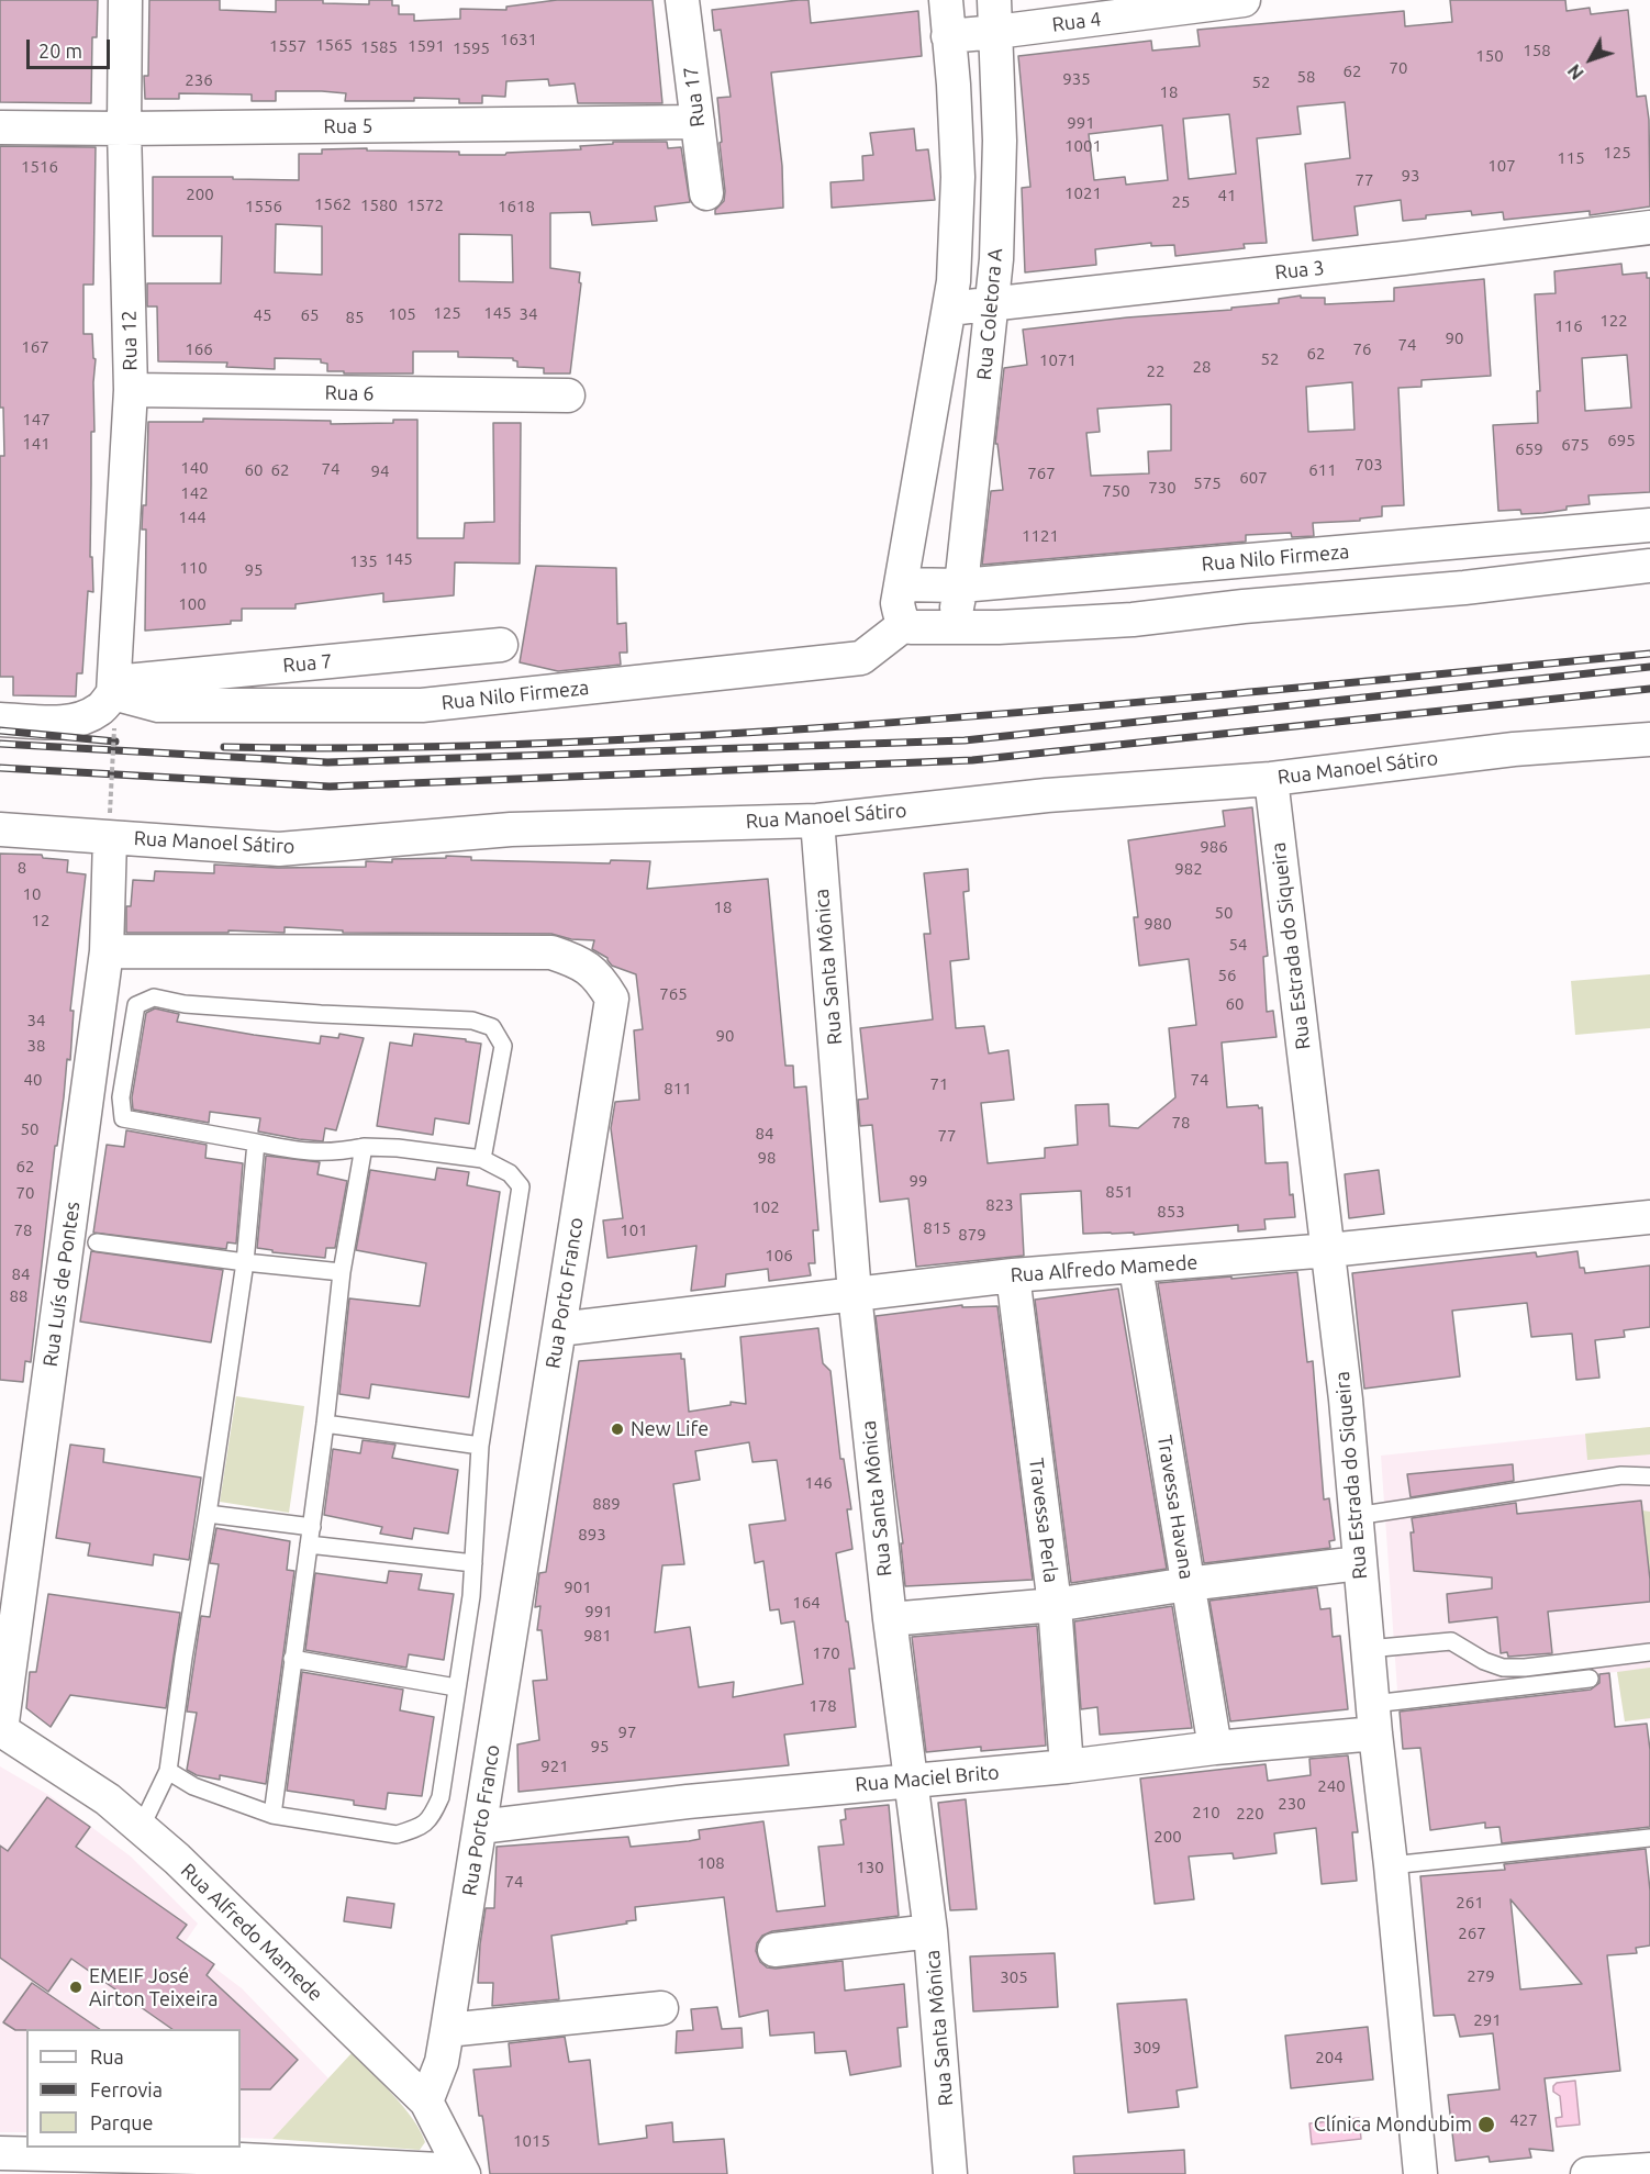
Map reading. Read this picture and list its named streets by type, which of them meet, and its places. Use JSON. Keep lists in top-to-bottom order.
{
  "streets": {
    "street": [
      "Rua 4",
      "Rua 17",
      "Rua 5",
      "Rua 3",
      "Rua Coletora A",
      "Rua 12",
      "Rua 6",
      "Rua Nilo Firmeza",
      "Rua 7",
      "Rua Manoel Sátiro",
      "Rua Estrada do Siqueira",
      "Rua Santa Mônica",
      "Rua Alfredo Mamede",
      "Rua Luís de Pontes",
      "Rua Porto Franco",
      "Travessa Havana",
      "Travessa Perla",
      "Rua Maciel Brito"
    ]
  },
  "crossings": [
    ["Rua 4", "Rua Coletora A"],
    ["Rua 17", "Rua 5"],
    ["Rua 5", "Rua 12"],
    ["Rua 3", "Rua Coletora A"],
    ["Rua Coletora A", "Rua Nilo Firmeza"],
    ["Rua 12", "Rua 6"],
    ["Rua 12", "Rua Nilo Firmeza"],
    ["Rua 12", "Rua 7"],
    ["Rua Nilo Firmeza", "Rua 7"],
    ["Rua Manoel Sátiro", "Rua Estrada do Siqueira"],
    ["Rua Manoel Sátiro", "Rua Santa Mônica"],
    ["Rua Manoel Sátiro", "Rua Luís de Pontes"],
    ["Rua Estrada do Siqueira", "Rua Alfredo Mamede"],
    ["Rua Estrada do Siqueira", "Rua Maciel Brito"],
    ["Rua Santa Mônica", "Rua Alfredo Mamede"],
    ["Rua Santa Mônica", "Rua Maciel Brito"],
    ["Rua Alfredo Mamede", "Rua Luís de Pontes"],
    ["Rua Alfredo Mamede", "Rua Porto Franco"],
    ["Rua Alfredo Mamede", "Travessa Havana"],
    ["Rua Alfredo Mamede", "Travessa Perla"],
    ["Rua Luís de Pontes", "Rua Porto Franco"],
    ["Rua Porto Franco", "Rua Maciel Brito"],
    ["Travessa Havana", "Rua Maciel Brito"],
    ["Travessa Perla", "Rua Maciel Brito"]
  ],
  "places": ["New Life", "EMEIF José Airton Teixeira", "Clínica Mondubim"],
  "house_numbers": [
    "1631",
    "1565",
    "1557",
    "1591",
    "1585",
    "1595",
    "158",
    "150",
    "70",
    "62",
    "58",
    "935",
    "236",
    "52",
    "18",
    "991",
    "1001",
    "125",
    "115",
    "107",
    "1516",
    "93",
    "77",
    "1021",
    "200",
    "41",
    "25",
    "1562",
    "1580",
    "1572",
    "1556",
    "1618",
    "125",
    "145",
    "105",
    "34",
    "45",
    "65",
    "85",
    "122",
    "116",
    "90",
    "74",
    "167",
    "166",
    "76",
    "62",
    "52",
    "1071",
    "28",
    "22",
    "147",
    "695",
    "141",
    "675",
    "659",
    "703",
    "140",
    "74",
    "60",
    "62",
    "611",
    "94",
    "767",
    "607",
    "575",
    "730",
    "750",
    "142",
    "144",
    "1121",
    "145",
    "135",
    "110",
    "95",
    "100",
    "986",
    "8",
    "982",
    "10",
    "18",
    "50",
    "12",
    "980",
    "54",
    "56",
    "765",
    "60",
    "34",
    "90",
    "38",
    "40",
    "74",
    "71",
    "811",
    "78",
    "50",
    "84",
    "77",
    "98",
    "62",
    "99",
    "851",
    "70",
    "823",
    "102",
    "853",
    "815",
    "78",
    "101",
    "879",
    "106",
    "84",
    "88",
    "146",
    "889",
    "893",
    "901",
    "164",
    "991",
    "981",
    "170",
    "178",
    "97",
    "95",
    "921",
    "240",
    "230",
    "210",
    "220",
    "200",
    "108",
    "130",
    "74",
    "261",
    "267",
    "279",
    "305",
    "291",
    "309",
    "204",
    "427",
    "1015"
  ],
  "legend": ["Rua", "Ferrovia", "Parque"],
  "scale_bar": "20 m",
  "north": "bottom left"
}
